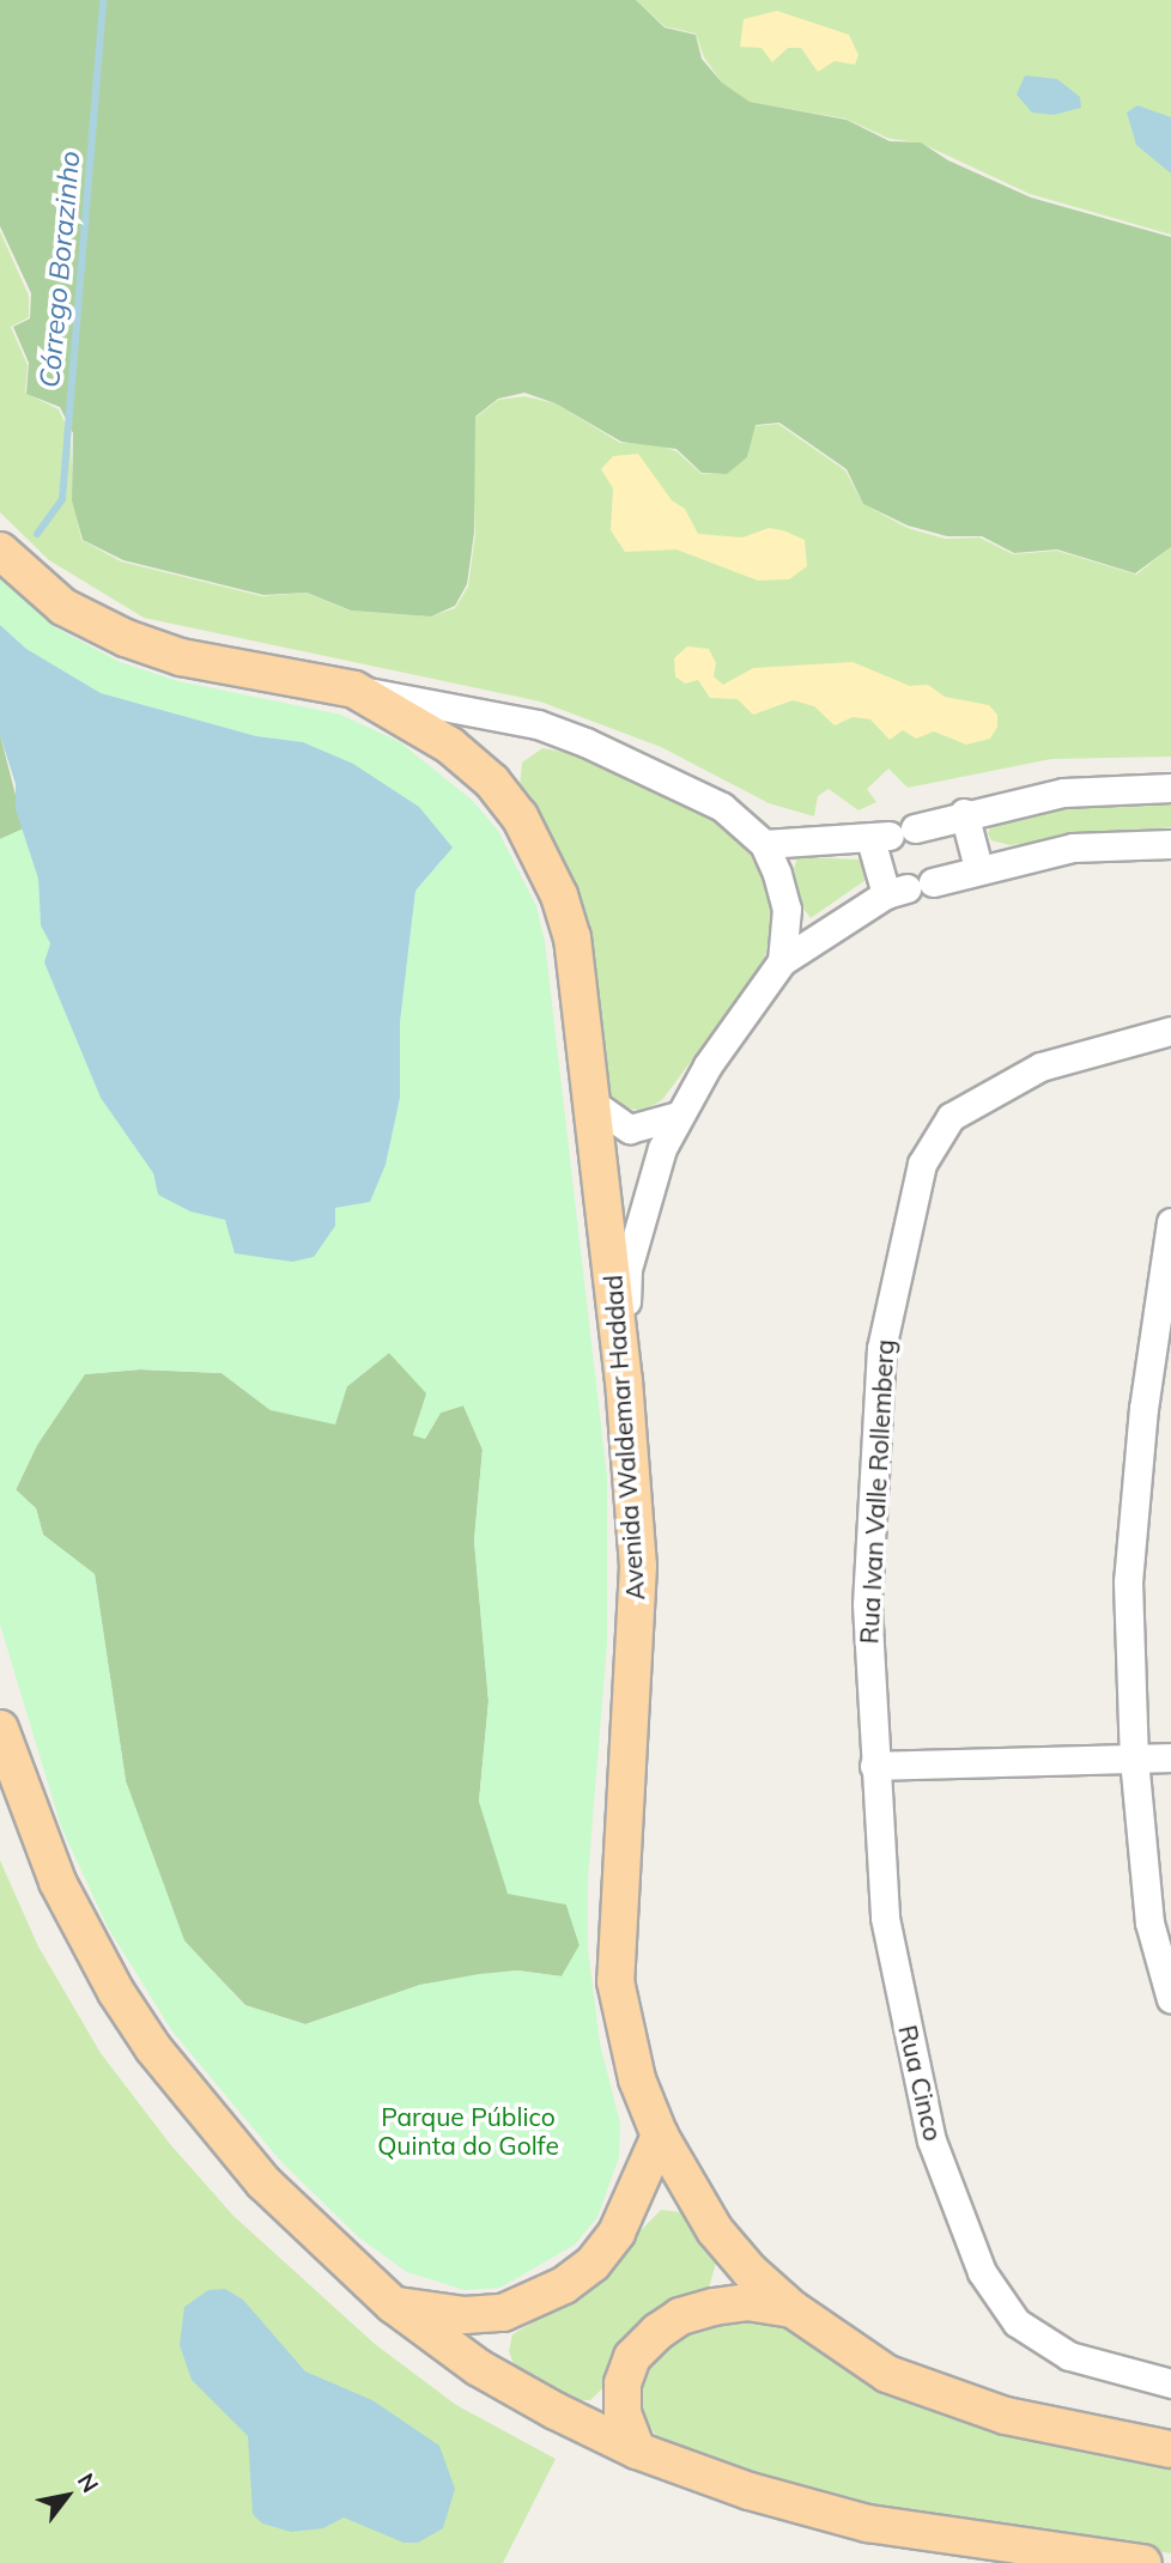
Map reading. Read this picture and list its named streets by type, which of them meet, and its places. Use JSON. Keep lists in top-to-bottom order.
{
  "streets": {
    "main road": ["Avenida Waldemar Haddad"],
    "street": ["Rua Ivan Valle Rollemberg", "Rua Cinco"]
  },
  "crossings": [
    ["Rua Ivan Valle Rollemberg", "Rua Cinco"]
  ],
  "water": ["Córrego Borazinho"],
  "parks": ["Parque Público Quinta do Golfe"],
  "north": "top right"
}
